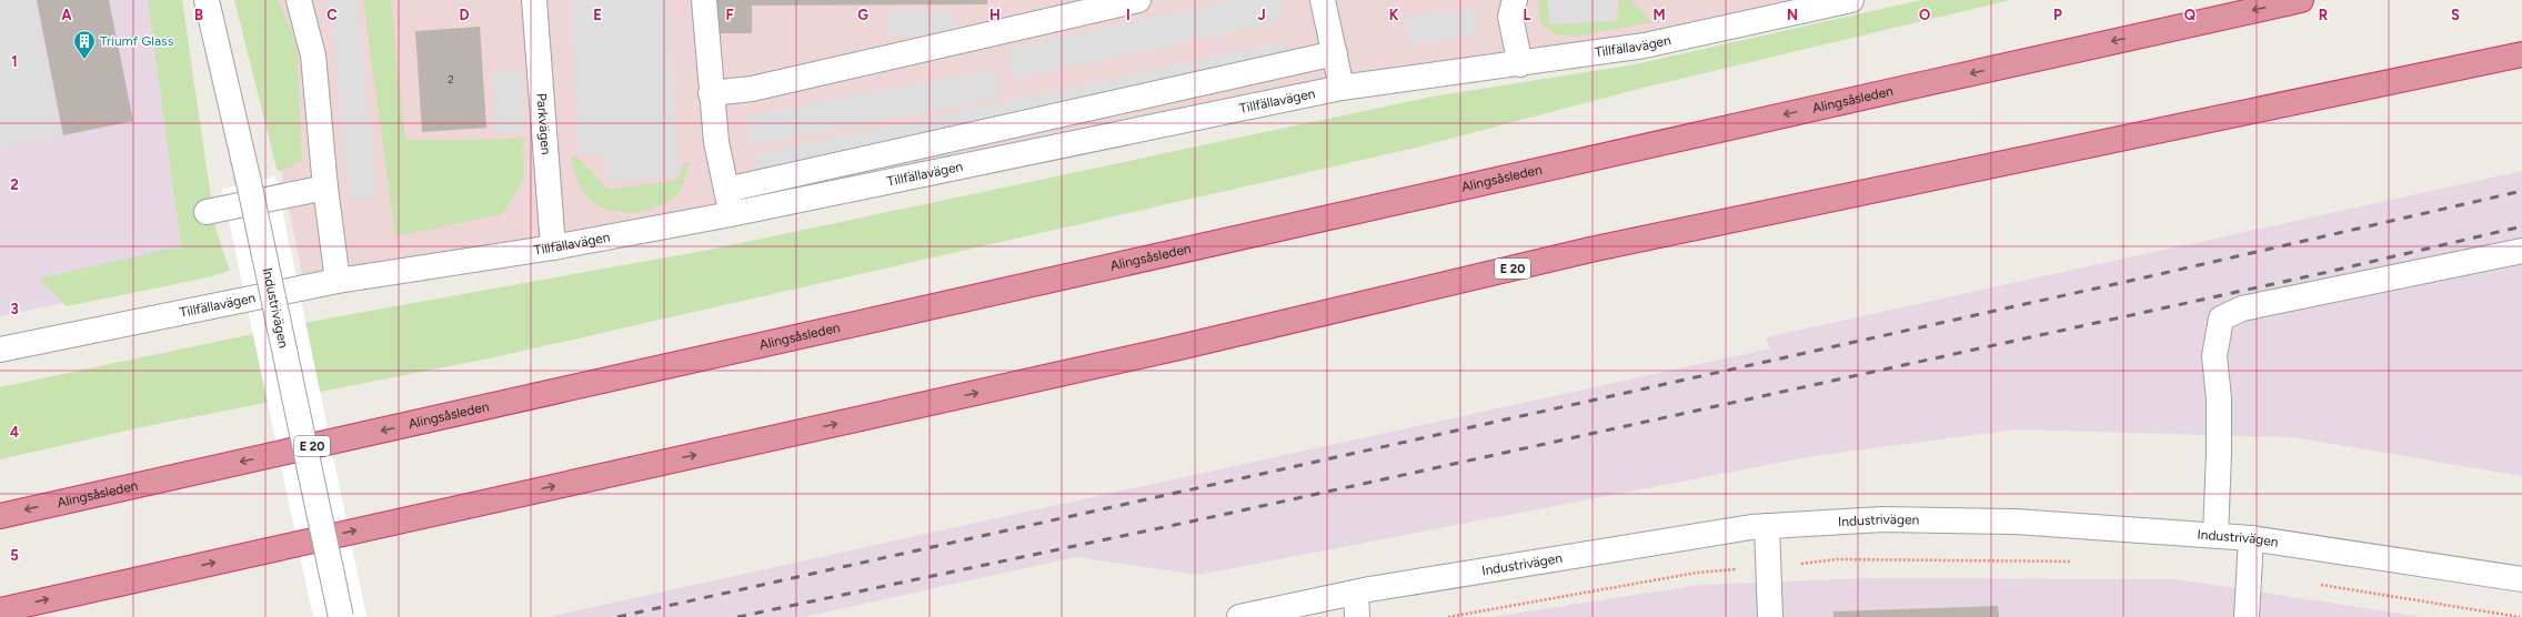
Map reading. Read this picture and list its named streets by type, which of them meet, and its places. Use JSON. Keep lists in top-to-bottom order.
{
  "streets": {
    "highway": ["Alingsåsleden", "E 20"],
    "street": ["Tillfällavägen", "Parkvägen", "Industrivägen"]
  },
  "crossings": [
    ["Tillfällavägen", "Parkvägen"]
  ],
  "places": {
    "building": ["Triumf Glass"]
  },
  "house_numbers": ["2"],
  "grid": {
    "columns": [
      "A",
      "B",
      "C",
      "D",
      "E",
      "F",
      "G",
      "H",
      "I",
      "J",
      "K",
      "L",
      "M",
      "N",
      "O",
      "P",
      "Q",
      "R",
      "S"
    ],
    "rows": [
      "1",
      "2",
      "3",
      "4",
      "5"
    ]
  }
}
